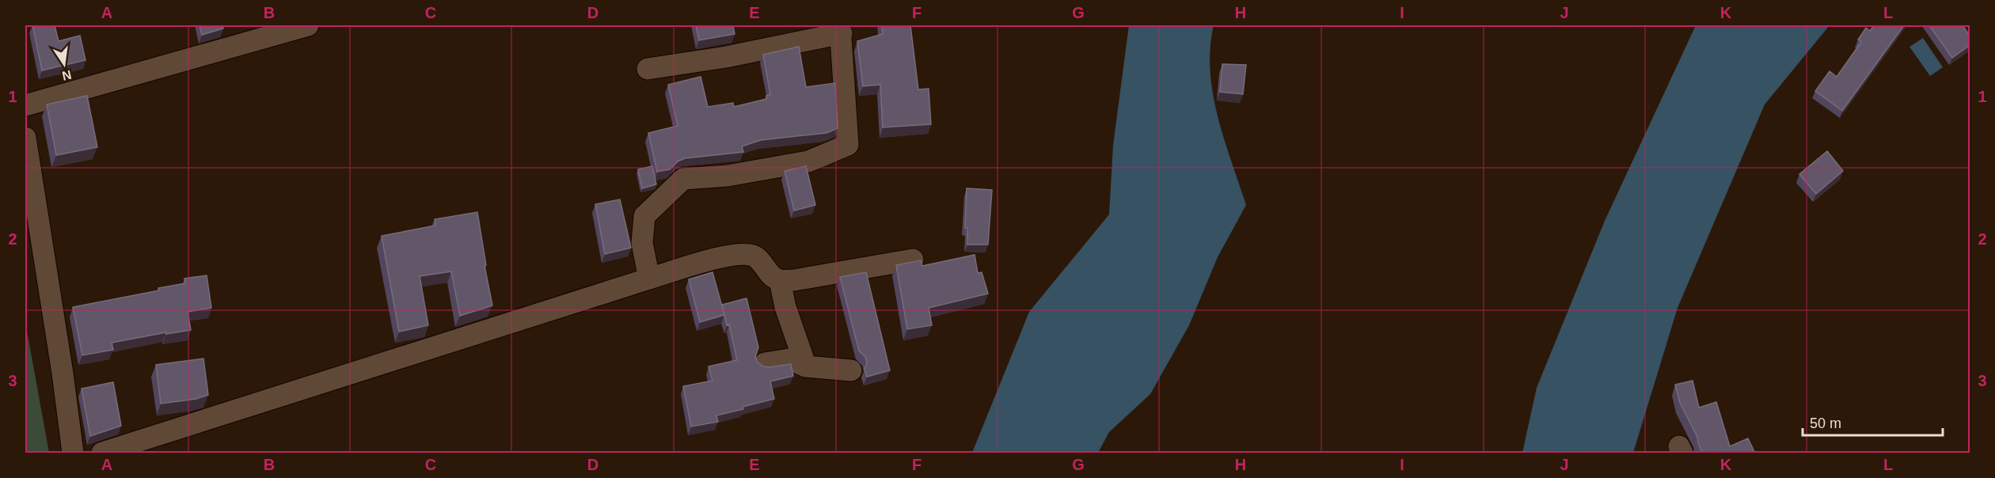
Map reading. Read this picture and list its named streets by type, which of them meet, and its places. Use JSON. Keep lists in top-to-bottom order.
{
  "scale_bar": "50 m",
  "north": "bottom",
  "grid": {
    "columns": [
      "A",
      "B",
      "C",
      "D",
      "E",
      "F",
      "G",
      "H",
      "I",
      "J",
      "K",
      "L"
    ],
    "rows": ["1", "2", "3"]
  }
}
